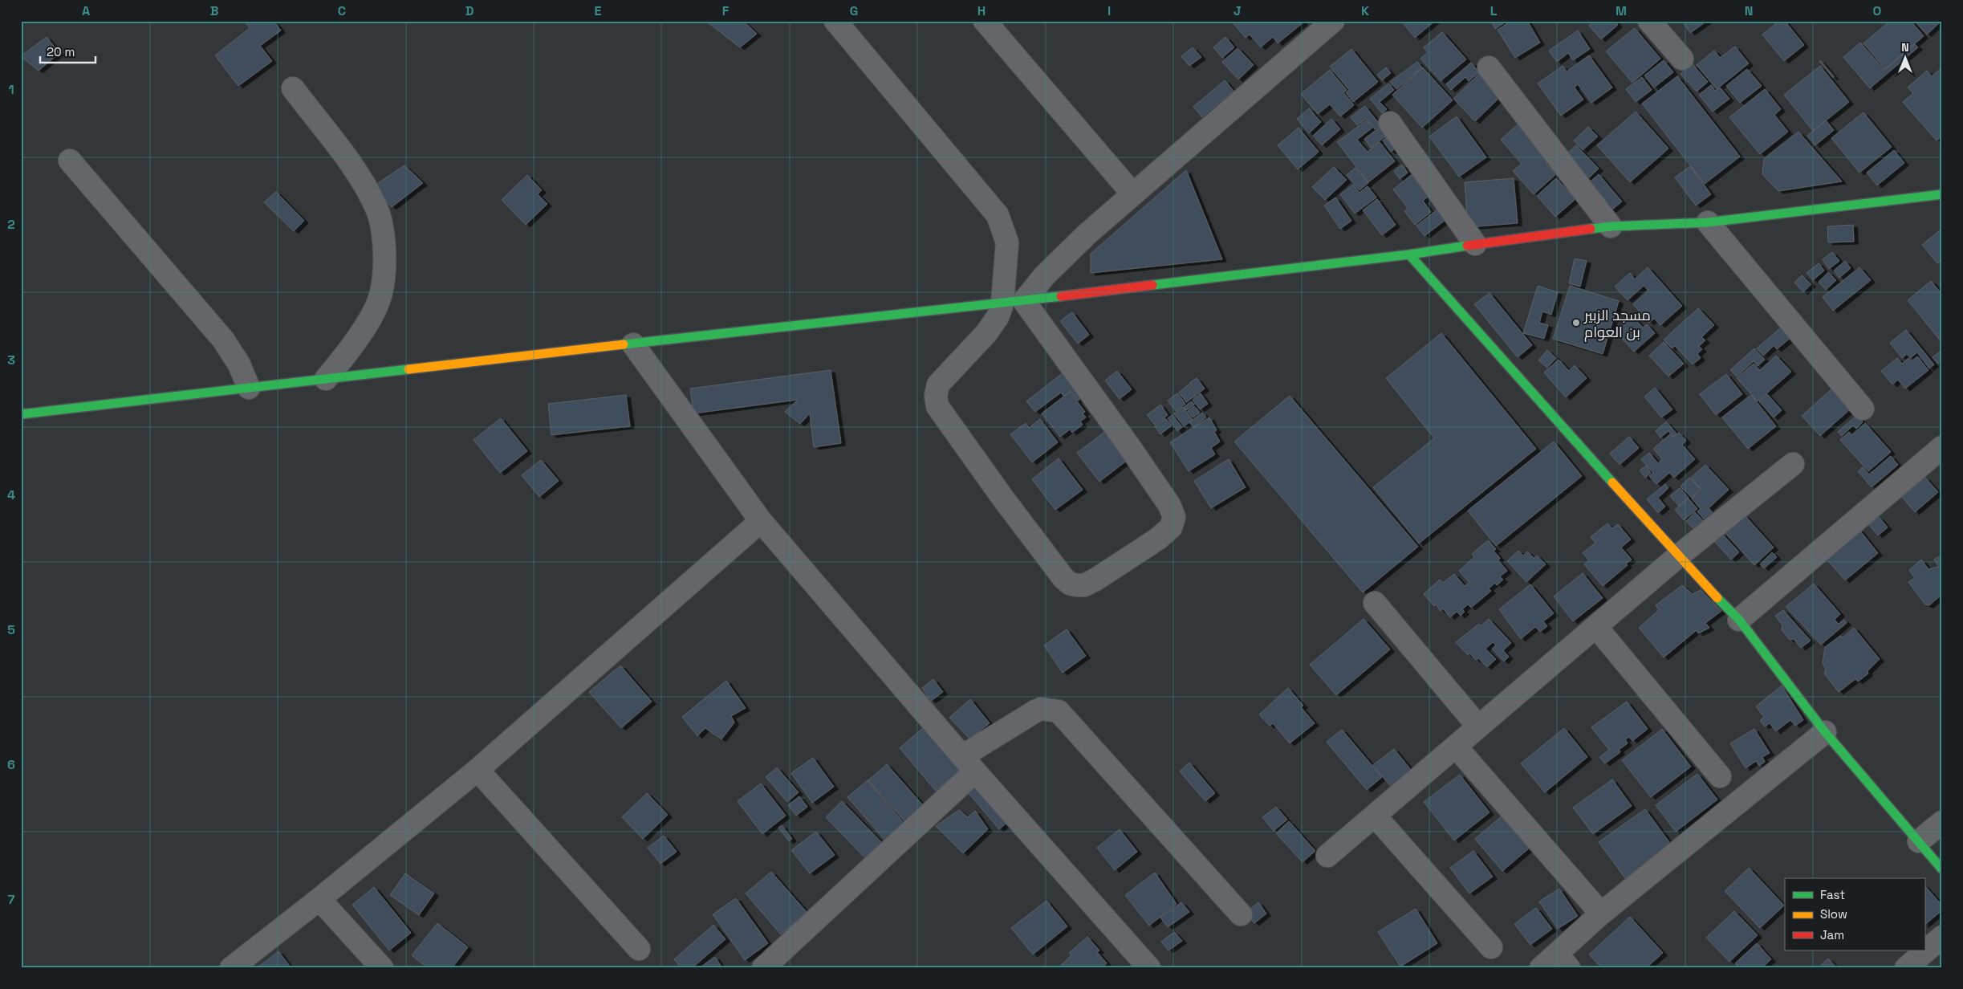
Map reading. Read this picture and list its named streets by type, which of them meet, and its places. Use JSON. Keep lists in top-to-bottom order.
{
  "places": ["مسجد الزبير بن العوام"],
  "legend": ["Fast", "Slow", "Jam"],
  "scale_bar": "20 m",
  "north": "top",
  "grid": {
    "columns": [
      "A",
      "B",
      "C",
      "D",
      "E",
      "F",
      "G",
      "H",
      "I",
      "J",
      "K",
      "L",
      "M",
      "N",
      "O"
    ],
    "rows": [
      "1",
      "2",
      "3",
      "4",
      "5",
      "6",
      "7"
    ]
  }
}
